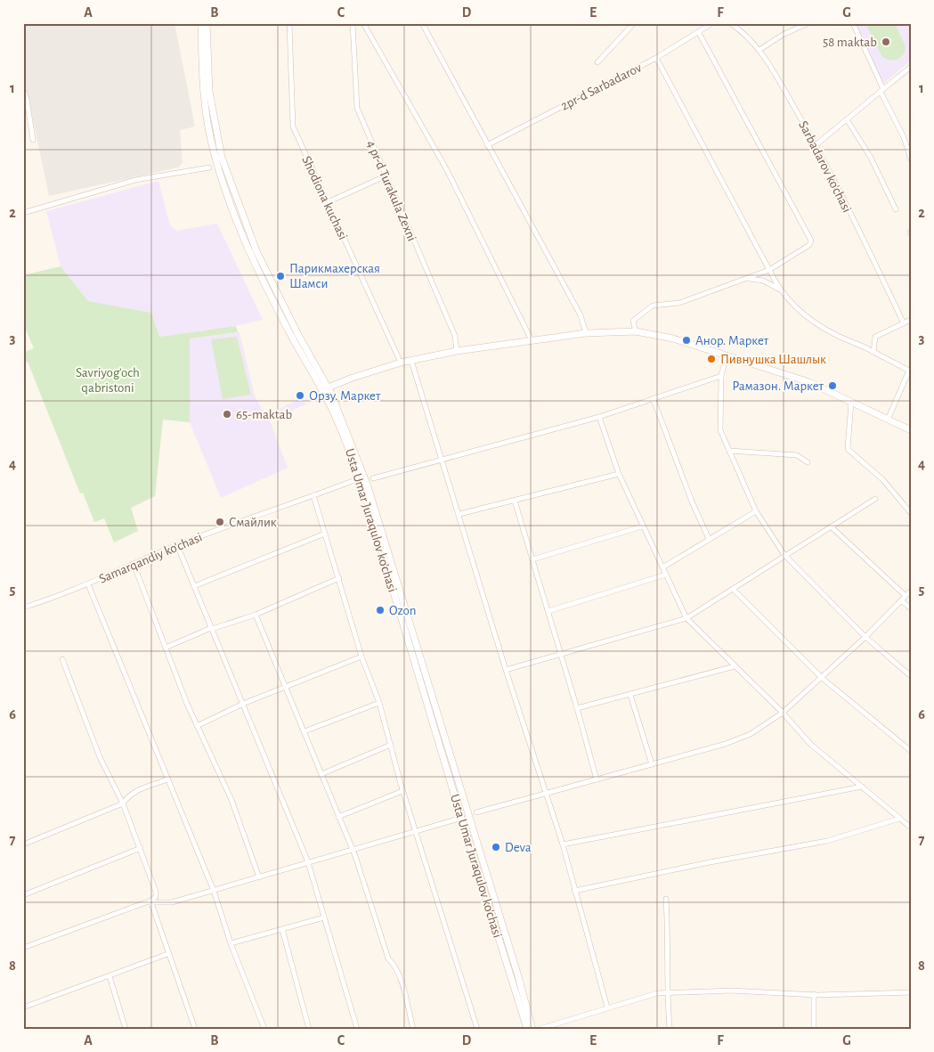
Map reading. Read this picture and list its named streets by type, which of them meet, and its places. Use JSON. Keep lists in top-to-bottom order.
{
  "streets": {
    "main road": ["Usta Umar Juraqulov ko'chasi"],
    "street": [
      "2pr-d Sarbadarov",
      "Sarbadarov ko'chasi",
      "4 pr-d Turakula Zexni",
      "Shodiona kuchasi",
      "Samarqandiy ko'chasi"
    ]
  },
  "parks": ["Savriyog'och qabristoni"],
  "places": [
    "58 maktab",
    "Парикмахерская Шамси",
    "Анор. Маркет",
    "Пивнушка Шашлык",
    "Рамазон. Маркет",
    "Орзу. Маркет",
    "65-maktab",
    "Смайлик",
    "Ozon",
    "Deva"
  ],
  "grid": {
    "columns": [
      "A",
      "B",
      "C",
      "D",
      "E",
      "F",
      "G"
    ],
    "rows": [
      "1",
      "2",
      "3",
      "4",
      "5",
      "6",
      "7",
      "8"
    ]
  }
}
